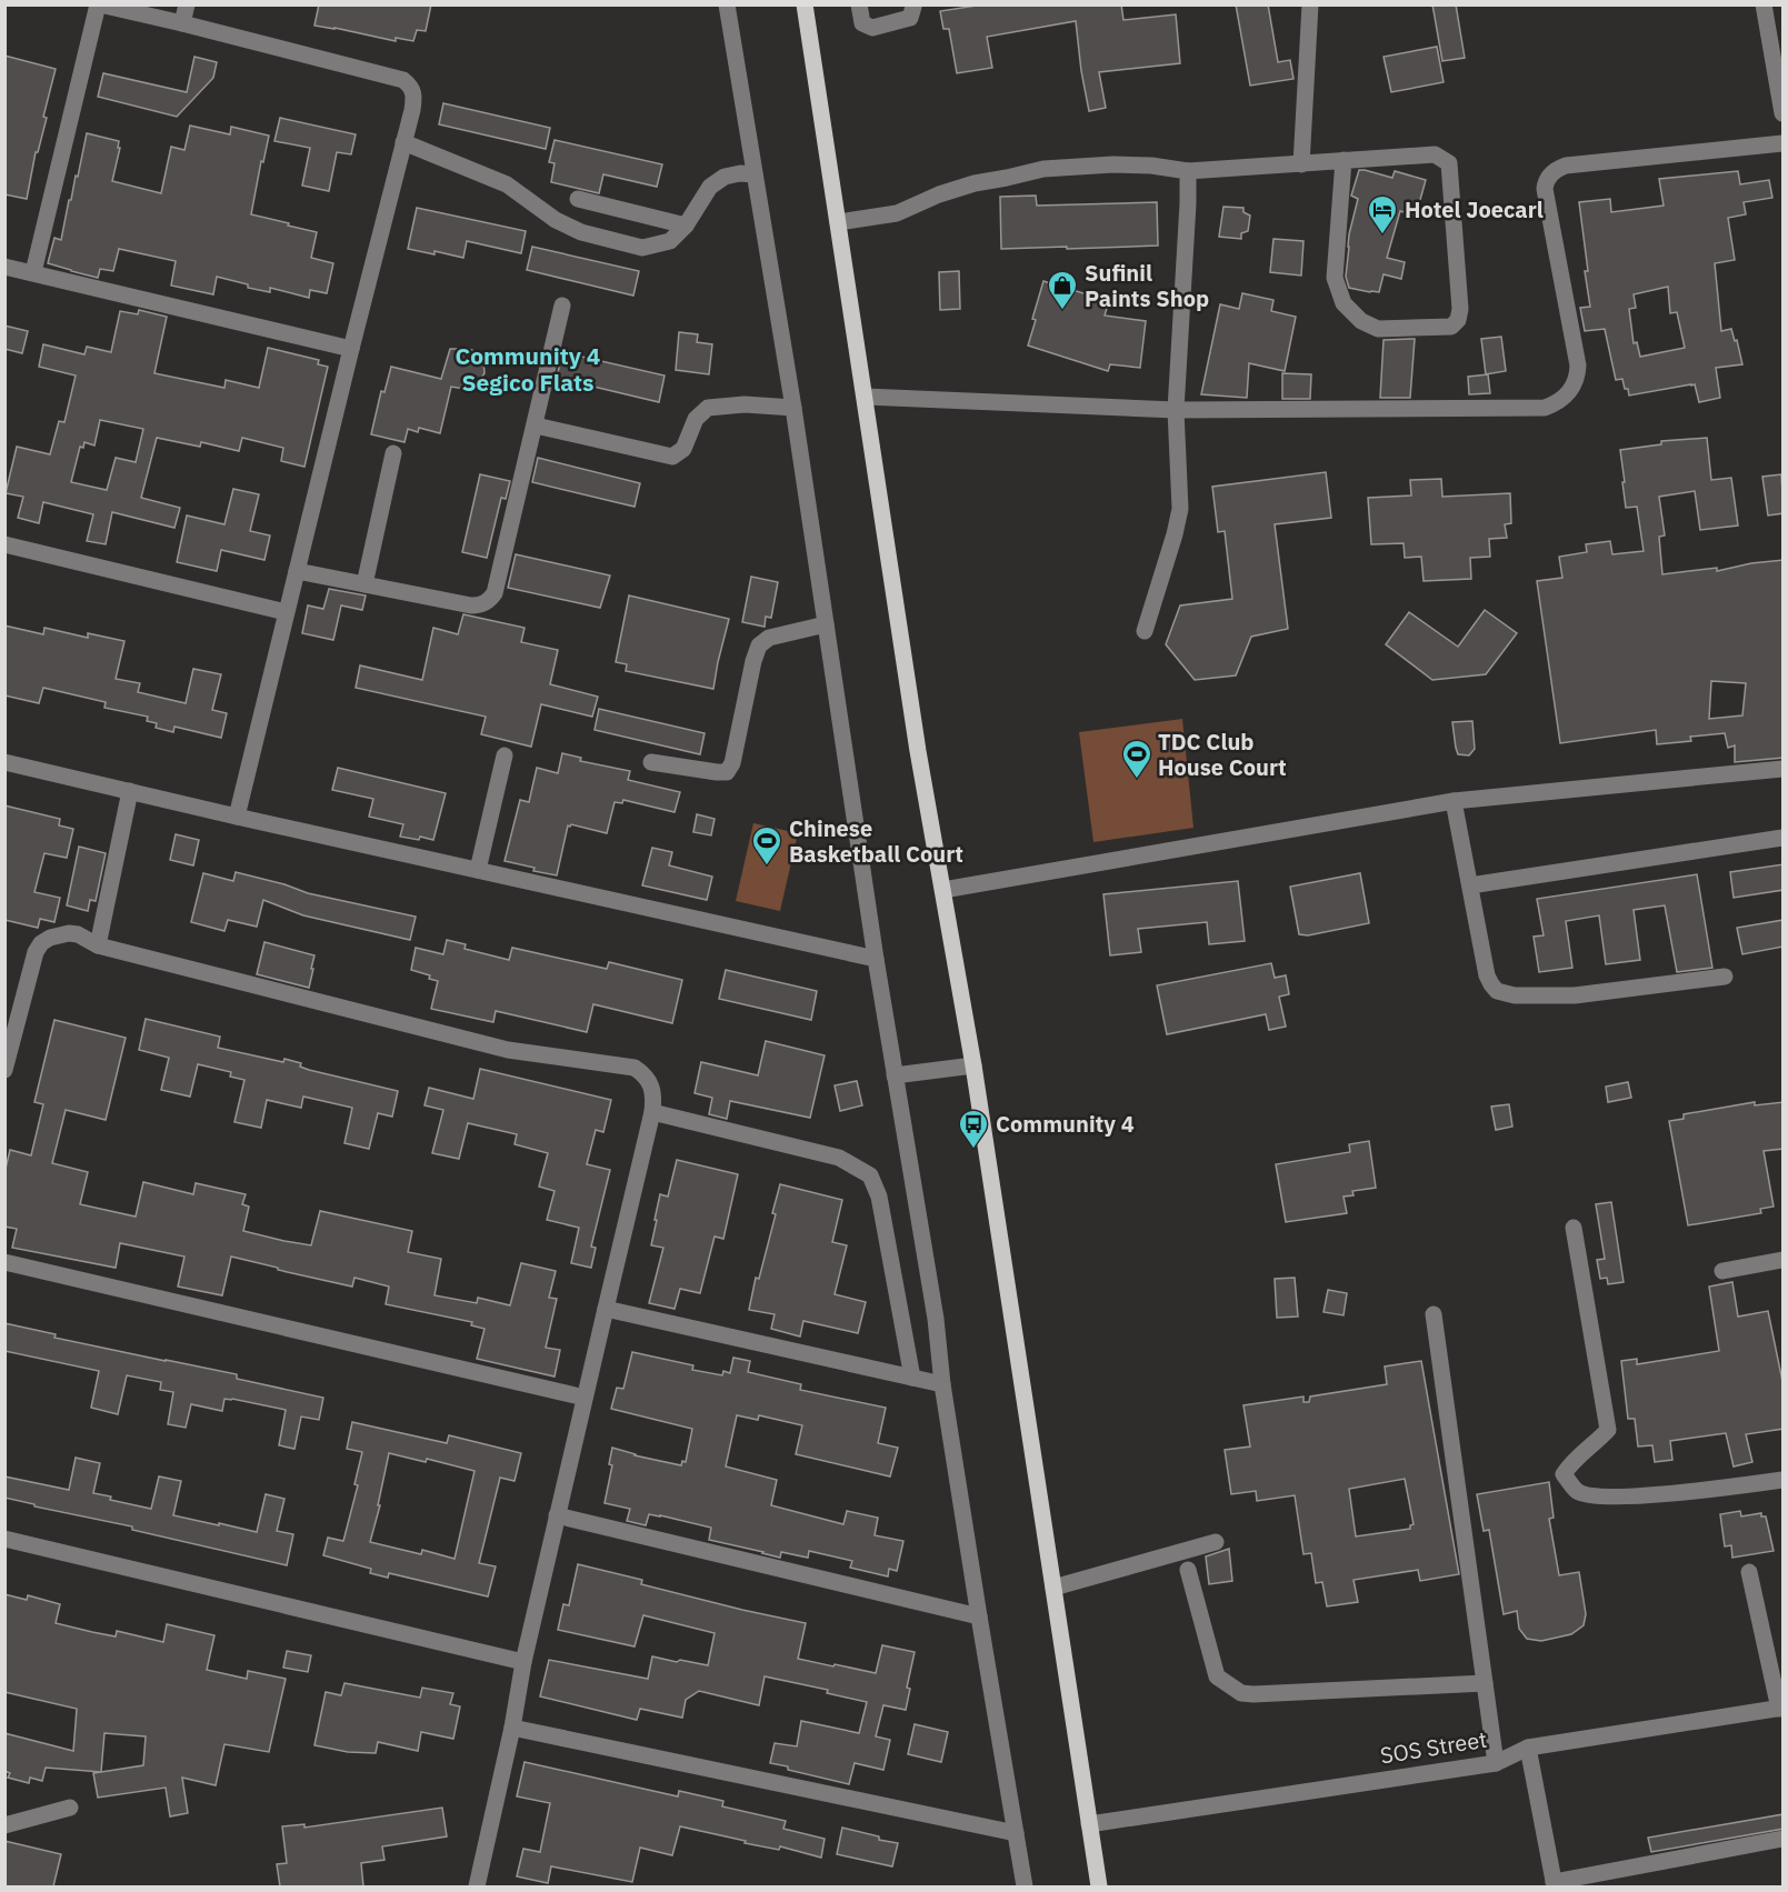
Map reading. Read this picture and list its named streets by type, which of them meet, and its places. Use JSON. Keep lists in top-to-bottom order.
{
  "streets": {
    "street": ["SOS Street"]
  },
  "districts": ["Community 4 Segico Flats"],
  "places": {
    "hotel": ["Hotel Joecarl"],
    "shop": ["Sufinil Paints Shop"],
    "sports": ["TDC Club House Court", "Chinese Basketball Court"],
    "bus stop": ["Community 4"]
  }
}
